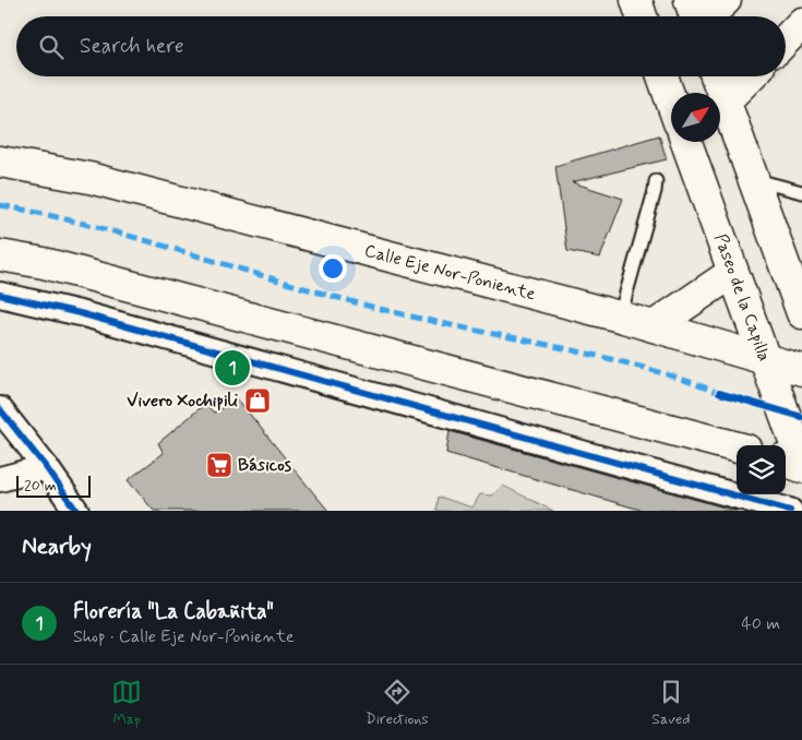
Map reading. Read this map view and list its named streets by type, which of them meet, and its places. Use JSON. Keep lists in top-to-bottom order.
{
  "streets": {
    "main road": ["Calle Eje Nor-Poniente", "Paseo de la Capilla"]
  },
  "crossings": [
    ["Calle Eje Nor-Poniente", "Paseo de la Capilla"]
  ],
  "places": {
    "shop": ["Vivero Xochipili"],
    "supermarket": ["Básicos"]
  },
  "scale_bar": "20 m",
  "north": "top right",
  "page": {
    "search": "Search here",
    "pins": "1",
    "scale": "20 m",
    "heading": "Nearby",
    "list": [
      {
        "mark": "1",
        "name": "Florería \"La Cabañita\"",
        "note": "Shop · Calle Eje Nor-Poniente",
        "value": "40 m"
      }
    ],
    "nav": ["Map", "Directions", "Saved"]
  }
}
